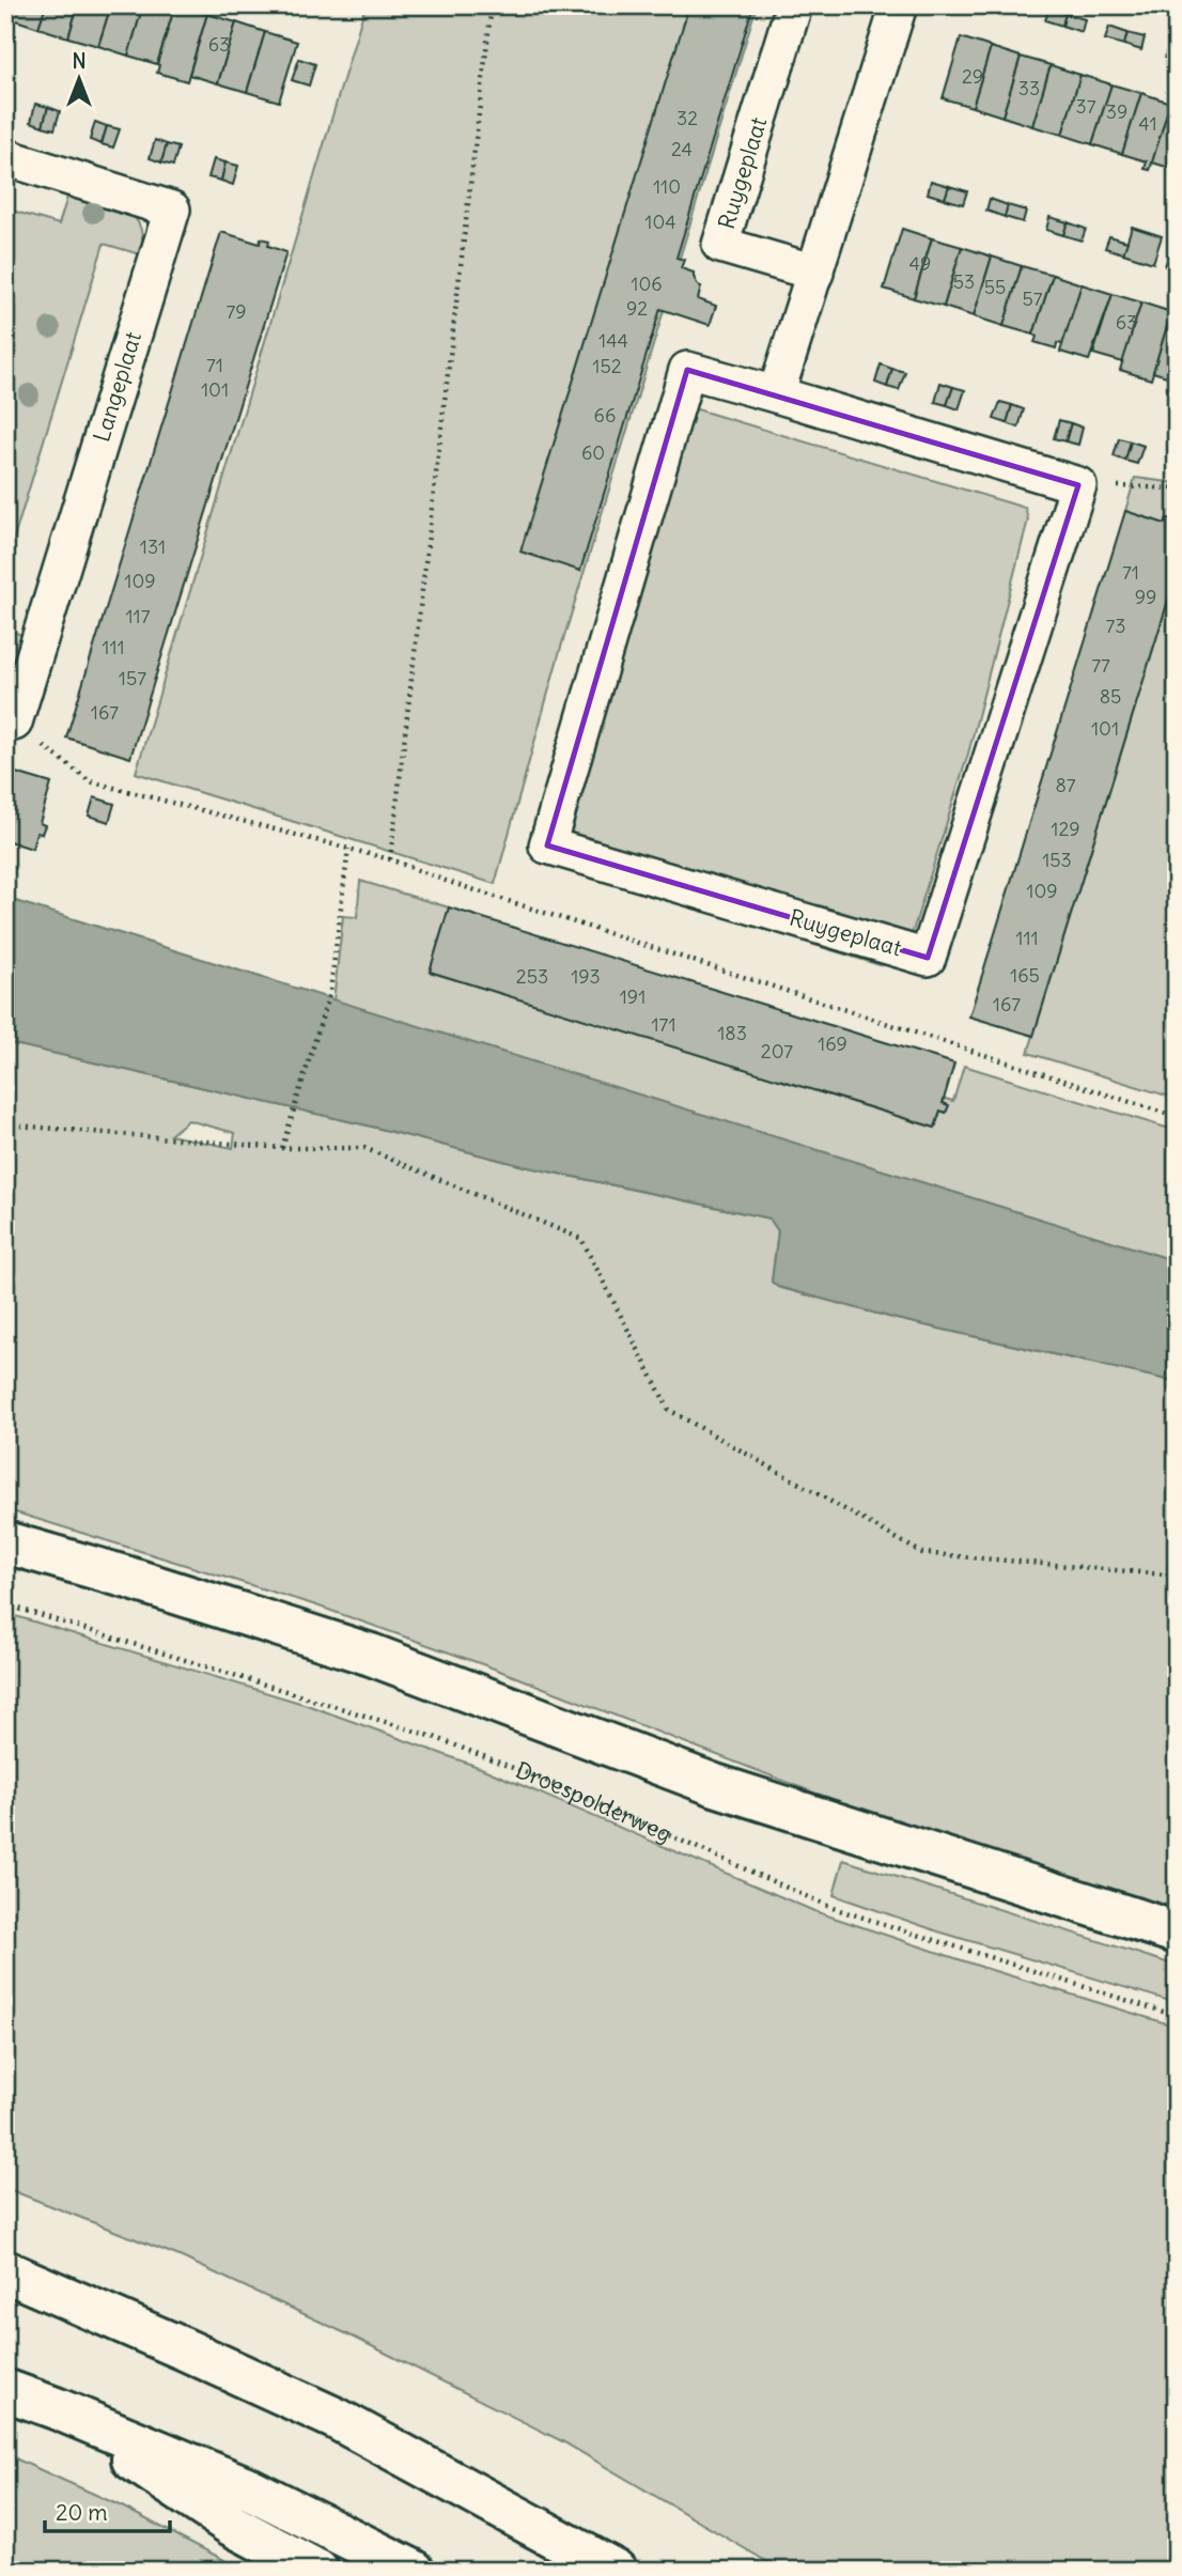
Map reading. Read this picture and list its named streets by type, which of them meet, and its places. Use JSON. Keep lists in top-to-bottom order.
{
  "streets": {
    "street": ["Ruygeplaat", "Langeplaat"],
    "path": ["Droespolderweg"]
  },
  "house_numbers": [
    "63",
    "29",
    "33",
    "37",
    "39",
    "32",
    "41",
    "24",
    "110",
    "104",
    "49",
    "53",
    "106",
    "55",
    "57",
    "92",
    "79",
    "63",
    "144",
    "71",
    "152",
    "101",
    "66",
    "60",
    "131",
    "71",
    "109",
    "99",
    "117",
    "73",
    "111",
    "77",
    "157",
    "85",
    "167",
    "101",
    "87",
    "129",
    "153",
    "109",
    "111",
    "165",
    "253",
    "193",
    "191",
    "167",
    "171",
    "183",
    "169",
    "207"
  ],
  "scale_bar": "20 m",
  "north": "top"
}
